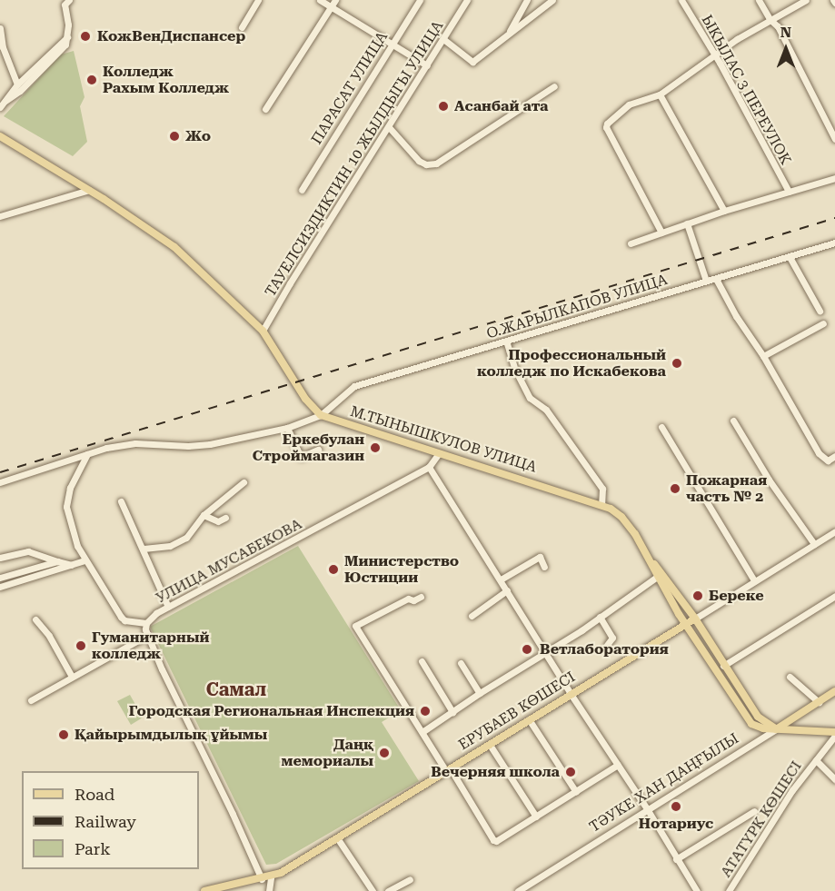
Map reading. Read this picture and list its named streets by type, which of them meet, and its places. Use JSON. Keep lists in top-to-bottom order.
{
  "streets": {
    "main road": ["М.ТЫНЫШКУЛОВ УЛИЦА", "ЕРУБАЕВ КӨШЕСІ"],
    "street": [
      "ПАРАСАТ УЛИЦА",
      "ЫКЫЛАС 3 ПЕРЕУЛОК",
      "ТАУЕЛСИЗДИКТИН 10 ЖЫЛДЫГЫ УЛИЦА",
      "О.ЖАРЫЛКАПОВ УЛИЦА",
      "УЛИЦА МУСАБЕКОВА",
      "ТӘУКЕ ХАН ДАҢҒЫЛЫ",
      "АТАТҮРК КӨШЕСІ"
    ]
  },
  "crossings": [
    ["О.ЖАРЫЛКАПОВ УЛИЦА", "М.ТЫНЫШКУЛОВ УЛИЦА"],
    ["М.ТЫНЫШКУЛОВ УЛИЦА", "ЕРУБАЕВ КӨШЕСІ"],
    ["М.ТЫНЫШКУЛОВ УЛИЦА", "ТӘУКЕ ХАН ДАҢҒЫЛЫ"],
    ["УЛИЦА МУСАБЕКОВА", "ЕРУБАЕВ КӨШЕСІ"]
  ],
  "districts": ["Самал"],
  "places": [
    "КожВенДиспансер",
    "Колледж Рахым Колледж",
    "Асанбай ата",
    "Жо",
    "Профессиональный колледж по Искабекова",
    "Еркебулан Строймагазин",
    "Пожарная часть № 2",
    "Министерство Юстиции",
    "Береке",
    "Гуманитарный колледж",
    "Ветлаборатория",
    "Городская Региональная Инспекция",
    "Қайырымдылық ұйымы",
    "Даңқ мемориалы",
    "Вечерняя школа",
    "Нотариус"
  ],
  "legend": ["Road", "Railway", "Park"],
  "north": "top"
}
